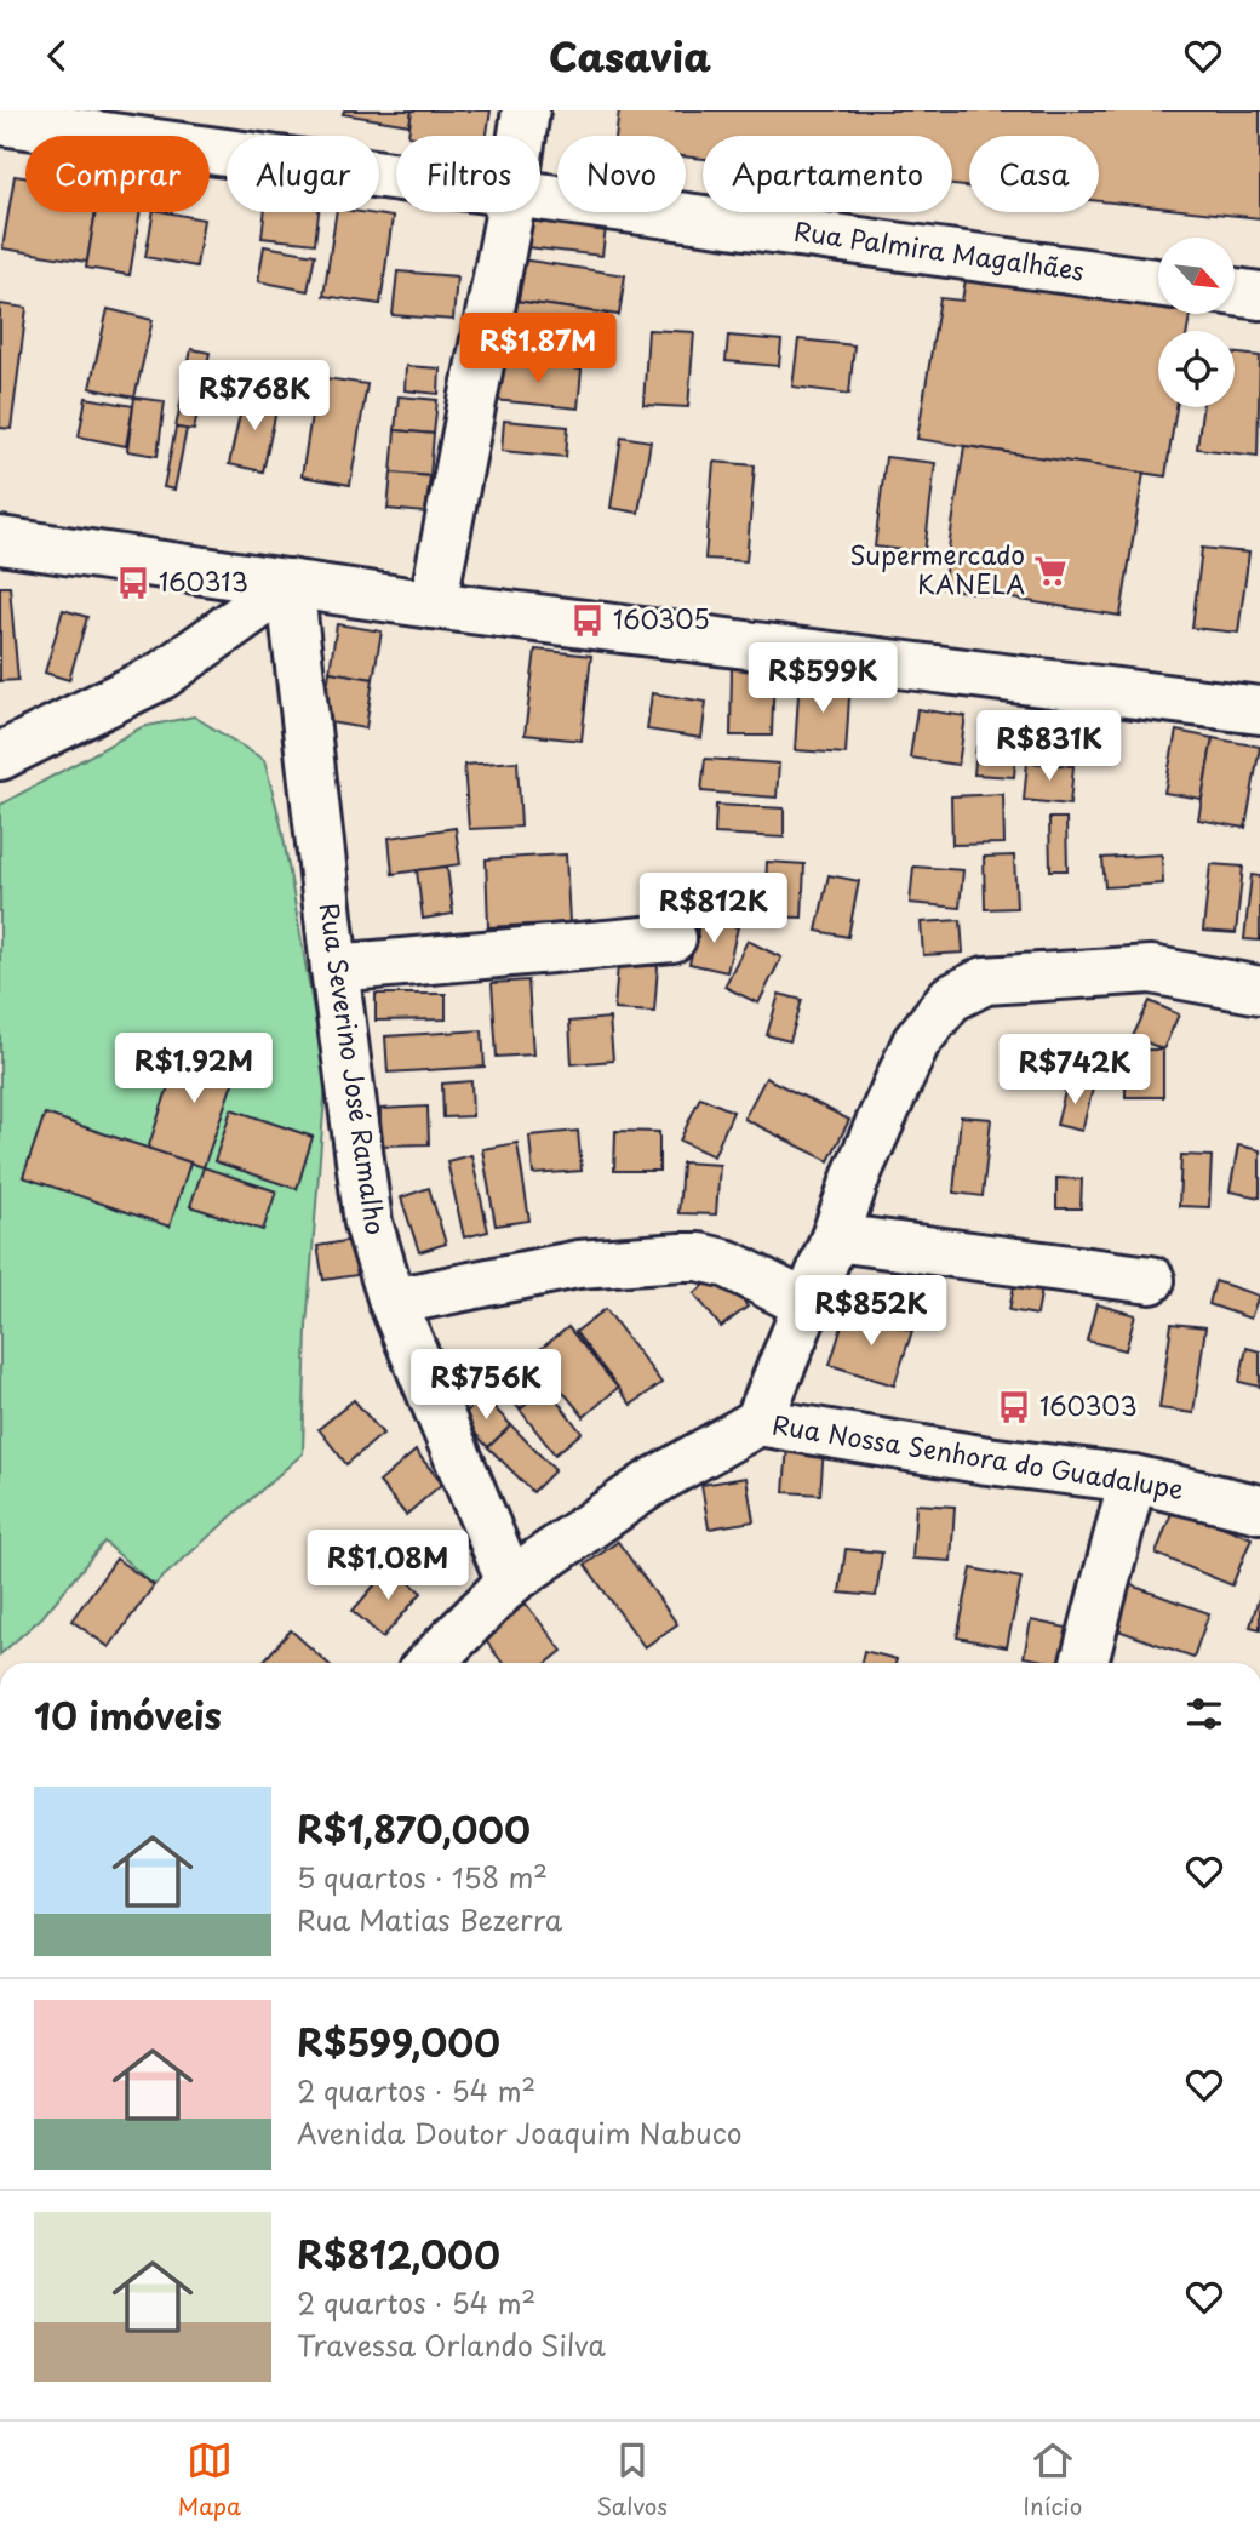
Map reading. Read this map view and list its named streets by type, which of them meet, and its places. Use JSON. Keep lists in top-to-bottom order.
{
  "streets": {
    "street": ["Rua Palmira Magalhães", "Rua Severino José Ramalho", "Rua Nossa Senhora do Guadalupe"]
  },
  "crossings": [
    ["Rua Severino José Ramalho", "Rua Nossa Senhora do Guadalupe"]
  ],
  "places": {
    "supermarket": ["Supermercado KANELA"],
    "bus stop": ["160313", "160305", "160303"]
  },
  "north": "bottom right",
  "page": {
    "header": "Casavia",
    "chip": [
      "Comprar",
      "Alugar",
      "Filtros",
      "Novo",
      "Apartamento",
      "Casa"
    ],
    "price": [
      "R$1.87M",
      "R$768K",
      "R$599K",
      "R$831K",
      "R$812K",
      "R$1.92M",
      "R$742K",
      "R$852K",
      "R$756K",
      "R$1.08M"
    ],
    "heading": "10 imóveis",
    "list": [
      {
        "name": "R$1,870,000",
        "note": "5 quartos · 158 m² · Rua Matias Bezerra"
      },
      {
        "name": "R$599,000",
        "note": "2 quartos · 54 m² · Avenida Doutor Joaquim Nabuco"
      },
      {
        "name": "R$812,000",
        "note": "2 quartos · 54 m² · Travessa Orlando Silva"
      }
    ],
    "tabs": ["Mapa", "Salvos", "Início"]
  }
}
